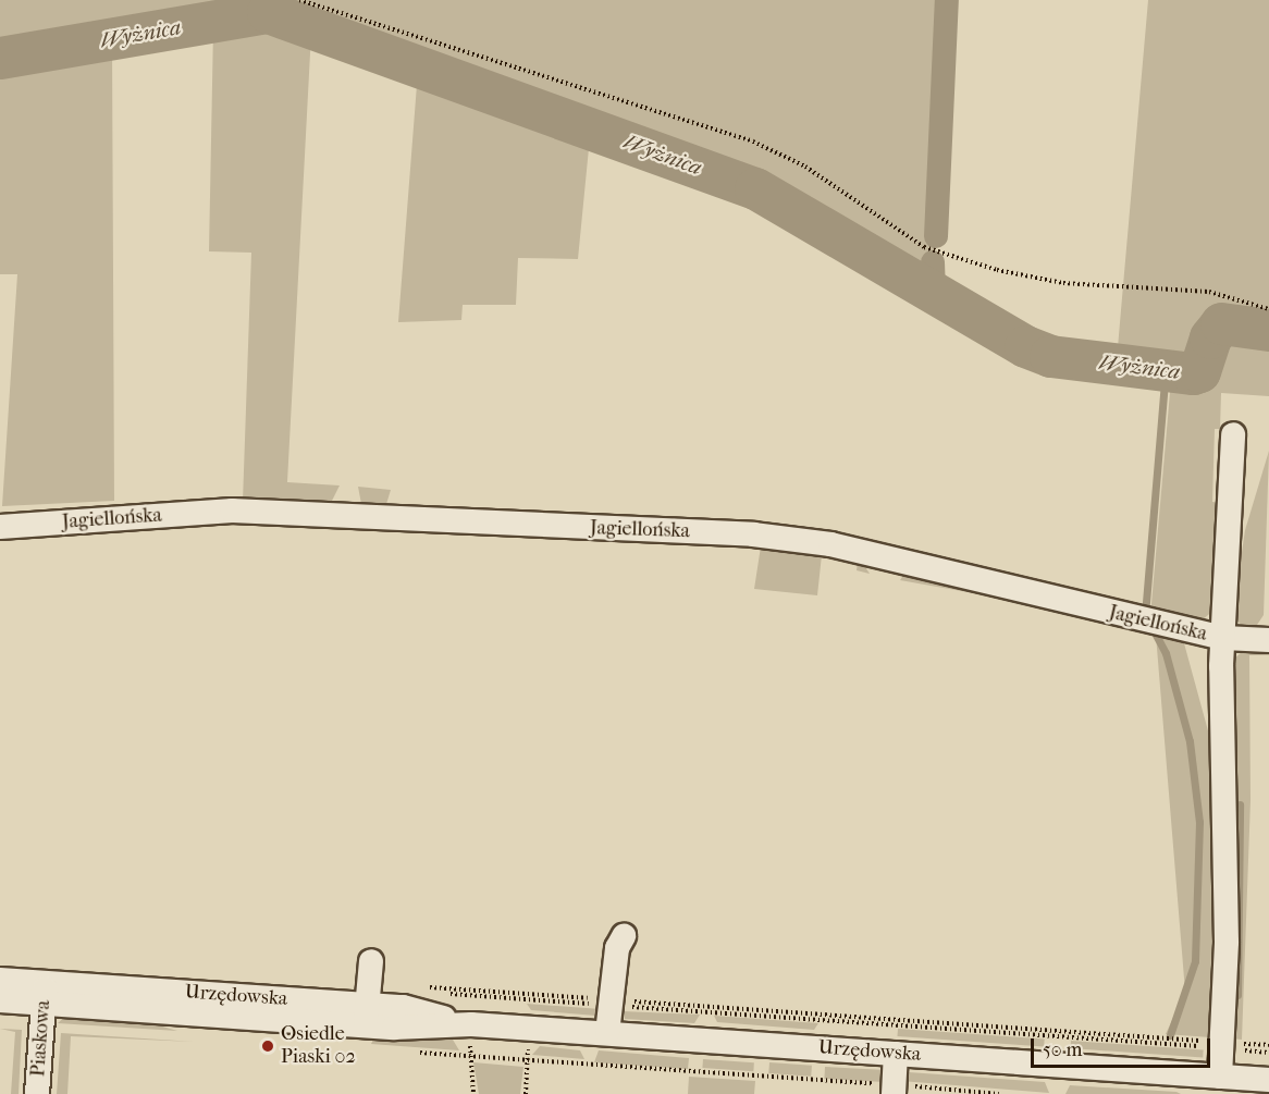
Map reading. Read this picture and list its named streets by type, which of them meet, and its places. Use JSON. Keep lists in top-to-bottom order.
{
  "streets": {
    "street": ["Jagiellońska", "Urzędowska", "Piaskowa"]
  },
  "crossings": [
    ["Urzędowska", "Piaskowa"]
  ],
  "water": ["Wyżnica"],
  "places": ["Osiedle Piaski 02"],
  "scale_bar": "50 m"
}
